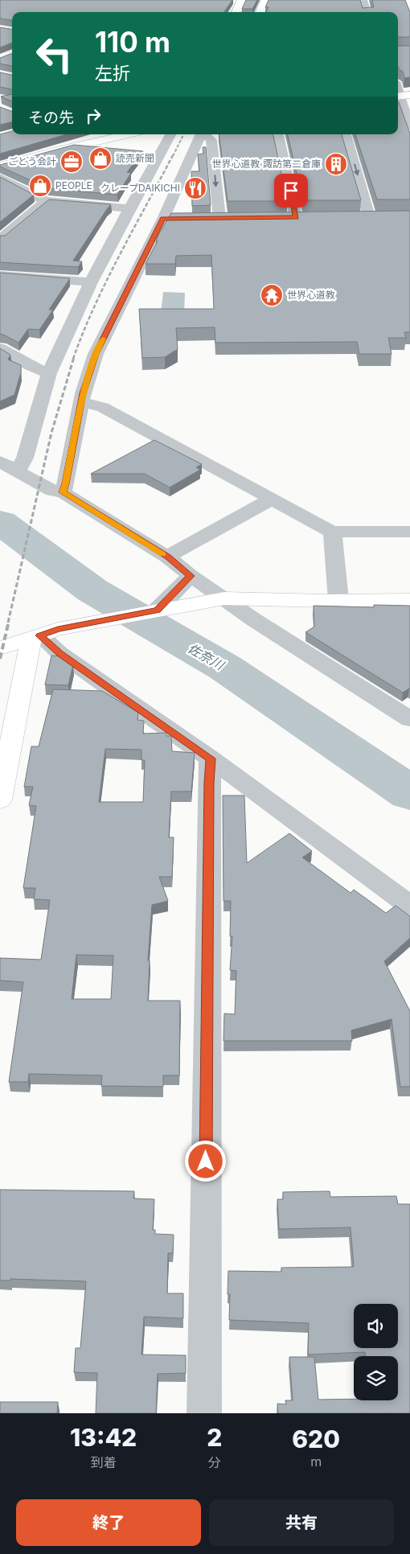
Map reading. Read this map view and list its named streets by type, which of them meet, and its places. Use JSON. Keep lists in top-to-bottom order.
{
  "water": ["佐奈川"],
  "places": {
    "shop": ["読売新聞", "PEOPLE"],
    "office": ["ごとう会計"],
    "building": ["世界心道教 諏訪第二倉庫"],
    "restaurant": ["クレープDAIKICHI"],
    "temple": ["世界心道教"]
  },
  "page": {
    "turn": ["110 m", "左折"],
    "then": "その先",
    "eta": [
      "13:42",
      "到着",
      "2",
      "分",
      "620",
      "m"
    ],
    "buttons": ["終了", "共有"]
  }
}
